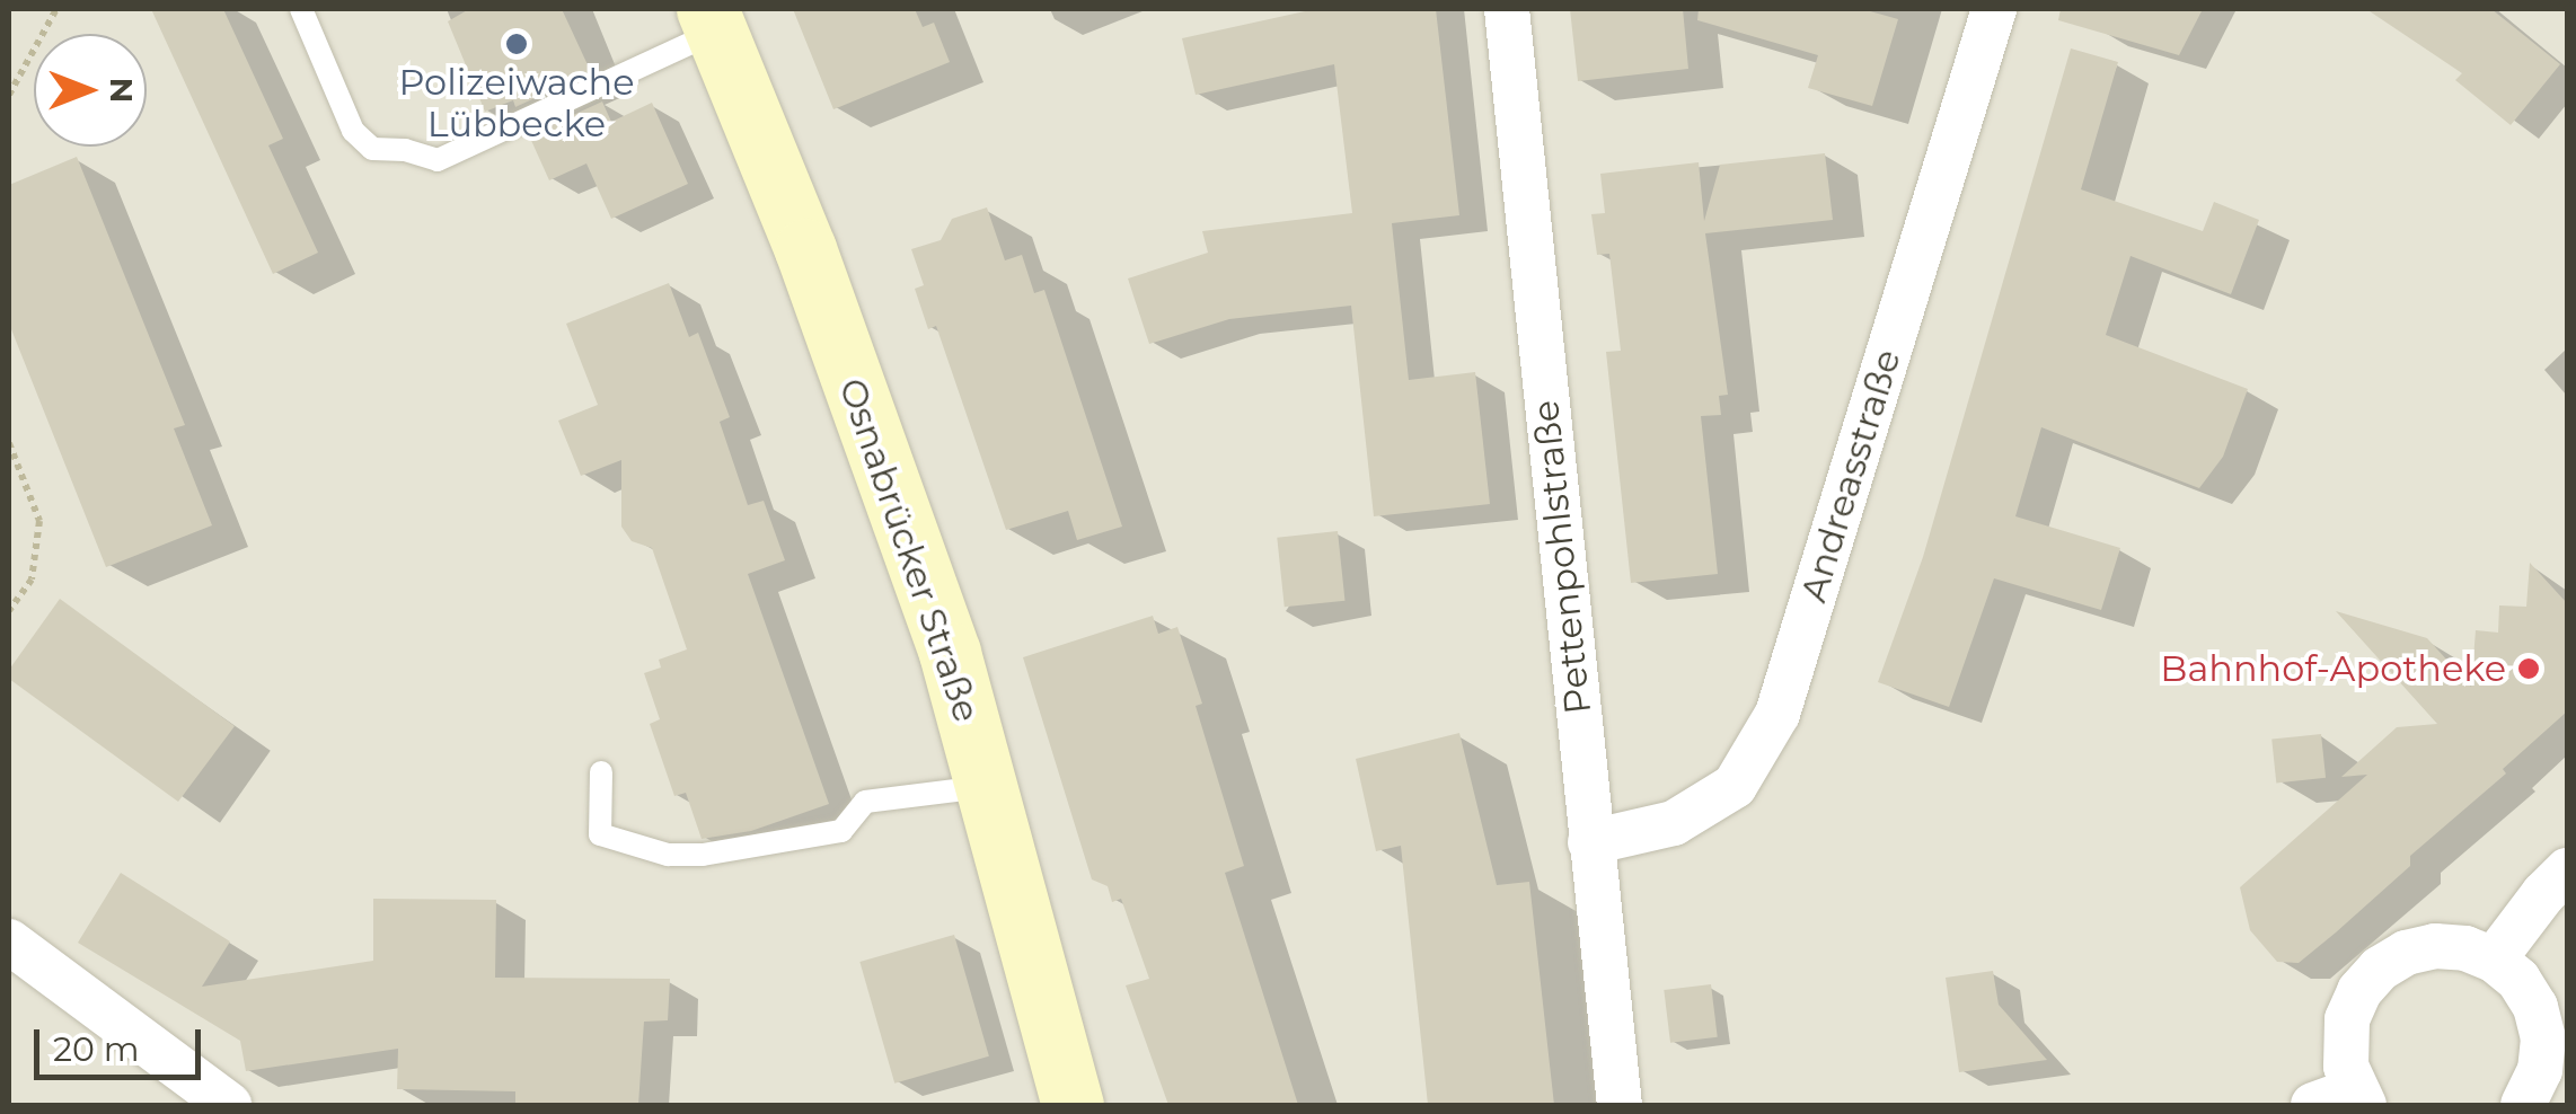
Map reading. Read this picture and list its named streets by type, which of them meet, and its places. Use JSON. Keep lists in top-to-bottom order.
{
  "streets": {
    "street": ["Andreasstraße", "Osnabrücker Straße", "Pettenpohlstraße"]
  },
  "crossings": [
    ["Andreasstraße", "Pettenpohlstraße"]
  ],
  "places": ["Polizeiwache Lübbecke", "Bahnhof-Apotheke"],
  "scale_bar": "20 m",
  "north": "right"
}
